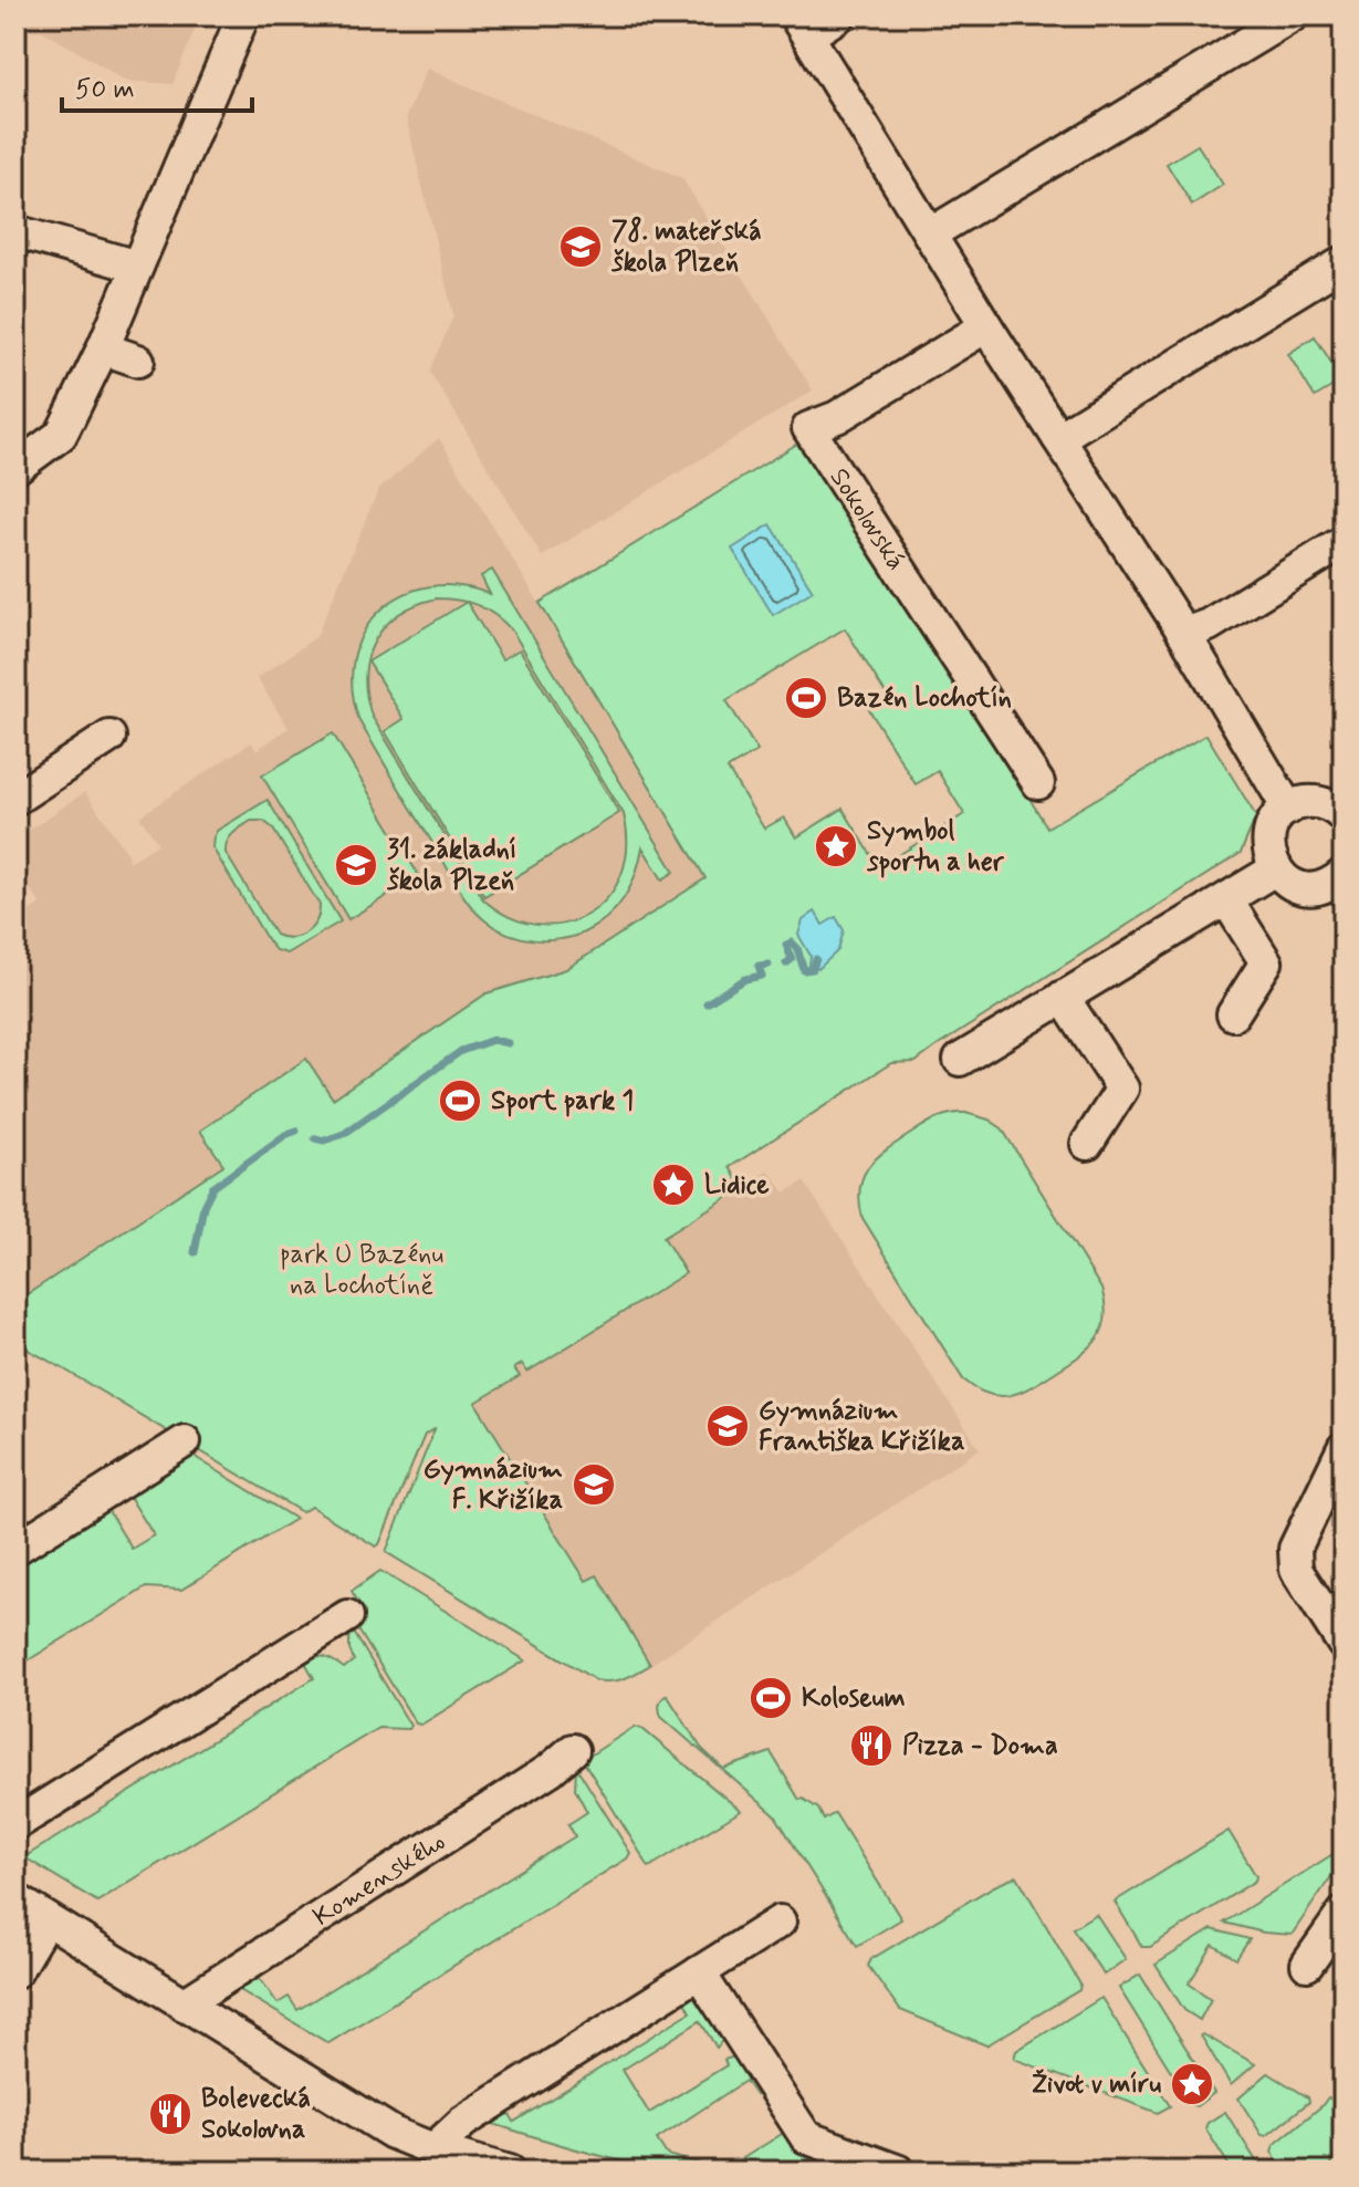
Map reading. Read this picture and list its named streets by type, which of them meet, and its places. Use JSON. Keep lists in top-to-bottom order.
{
  "streets": {
    "street": ["Sokolovská", "Komenského"]
  },
  "parks": ["park U Bazénu na Lochotíně"],
  "places": {
    "school or university": [
      "78. mateřská škola Plzeň",
      "31. základní škola Plzeň",
      "Gymnázium Františka Křižíka",
      "Gymnázium F. Křižíka"
    ],
    "sports": ["Bazén Lochotín", "Sport park 1", "Koloseum"],
    "place": ["Symbol sportu a her", "Lidice", "Život v míru"],
    "restaurant": ["Pizza - Doma", "Bolevecká Sokolovna"]
  },
  "scale_bar": "50 m"
}
